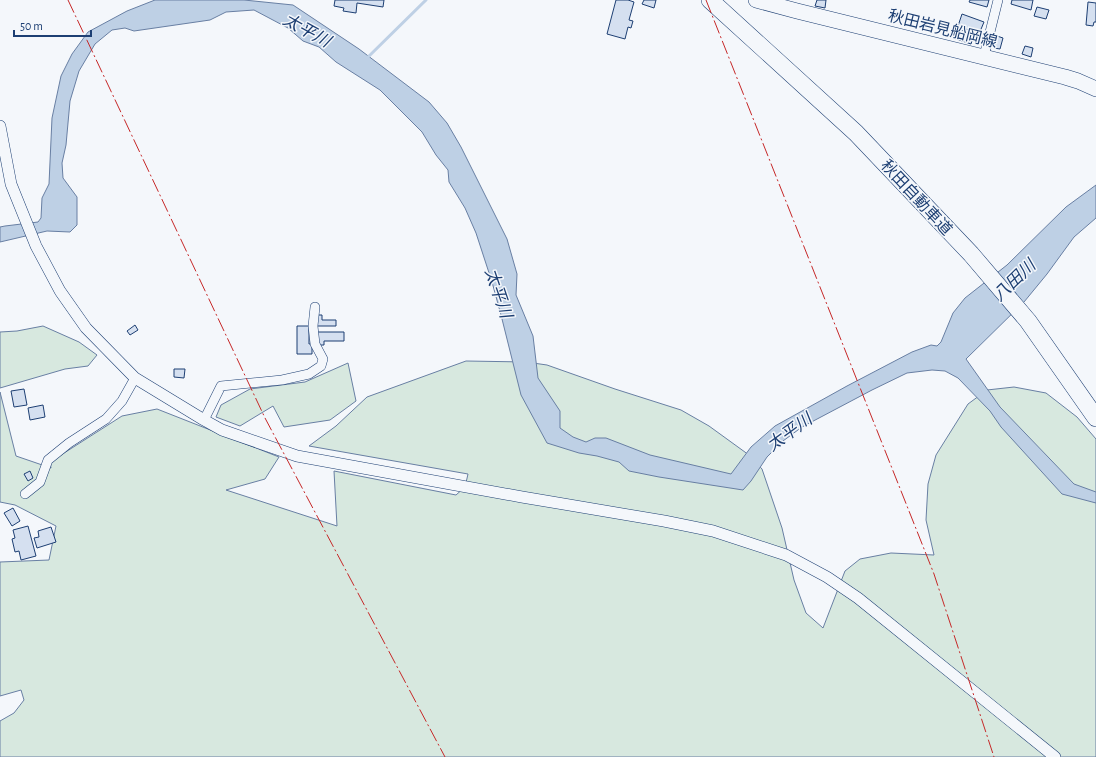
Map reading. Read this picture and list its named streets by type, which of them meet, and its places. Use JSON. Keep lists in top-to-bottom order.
{
  "streets": {
    "highway": ["秋田自動車道"],
    "main road": ["秋田岩見船岡線"]
  },
  "water": ["太平川", "八田川"],
  "scale_bar": "50 m"
}
